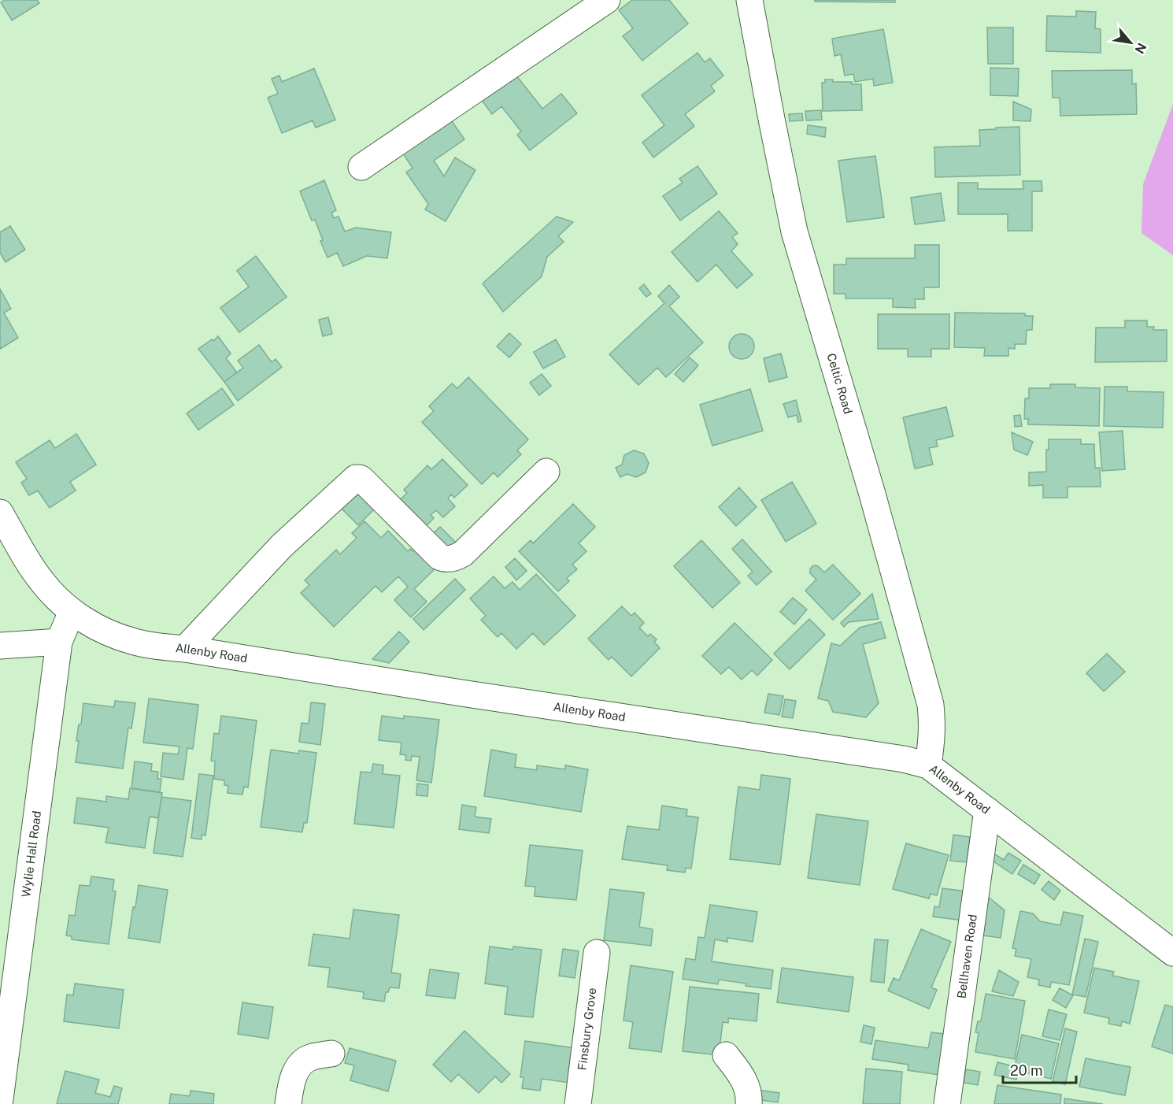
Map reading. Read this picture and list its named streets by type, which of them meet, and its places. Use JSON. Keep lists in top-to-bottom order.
{
  "streets": {
    "street": [
      "Celtic Road",
      "Allenby Road",
      "Wylie Hall Road",
      "Bellhaven Road",
      "Finsbury Grove"
    ]
  },
  "crossings": [
    ["Celtic Road", "Allenby Road"],
    ["Allenby Road", "Wylie Hall Road"],
    ["Allenby Road", "Bellhaven Road"]
  ],
  "scale_bar": "20 m",
  "north": "bottom right"
}
